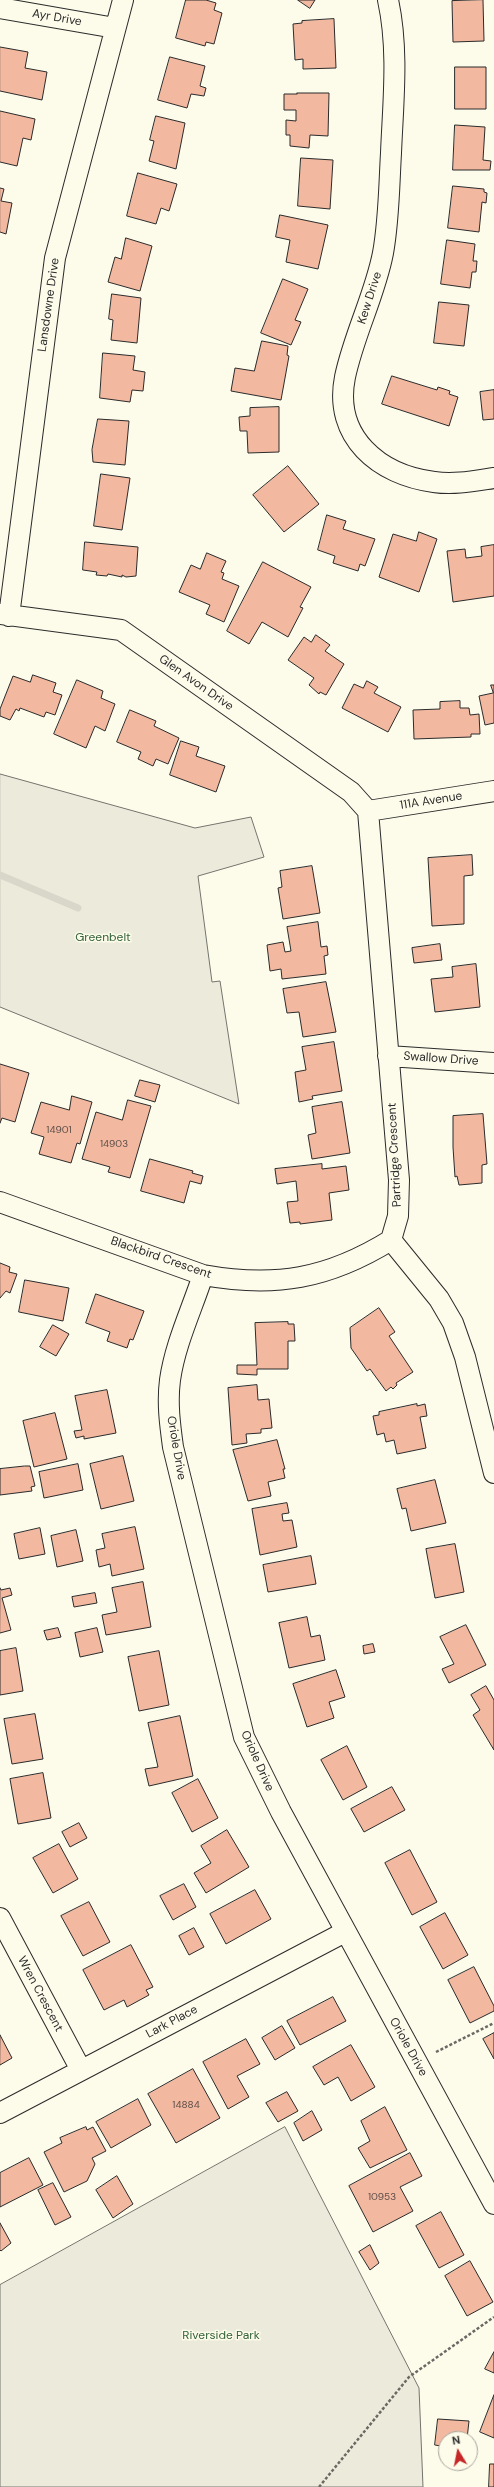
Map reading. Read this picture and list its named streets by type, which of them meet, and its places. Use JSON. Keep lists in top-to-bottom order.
{
  "streets": {
    "street": [
      "Ayr Drive",
      "Kew Drive",
      "Lansdowne Drive",
      "Glen Avon Drive",
      "111A Avenue",
      "Swallow Drive",
      "Partridge Crescent",
      "Blackbird Crescent",
      "Oriole Drive",
      "Wren Crescent",
      "Lark Place"
    ]
  },
  "crossings": [
    ["Ayr Drive", "Lansdowne Drive"],
    ["Lansdowne Drive", "Glen Avon Drive"],
    ["Glen Avon Drive", "111A Avenue"],
    ["Glen Avon Drive", "Partridge Crescent"],
    ["111A Avenue", "Partridge Crescent"],
    ["Swallow Drive", "Partridge Crescent"],
    ["Partridge Crescent", "Blackbird Crescent"],
    ["Blackbird Crescent", "Oriole Drive"],
    ["Oriole Drive", "Lark Place"],
    ["Wren Crescent", "Lark Place"]
  ],
  "parks": ["Greenbelt", "Riverside Park"],
  "house_numbers": [
    "14901",
    "14903",
    "14884",
    "10953"
  ],
  "north": "top"
}
